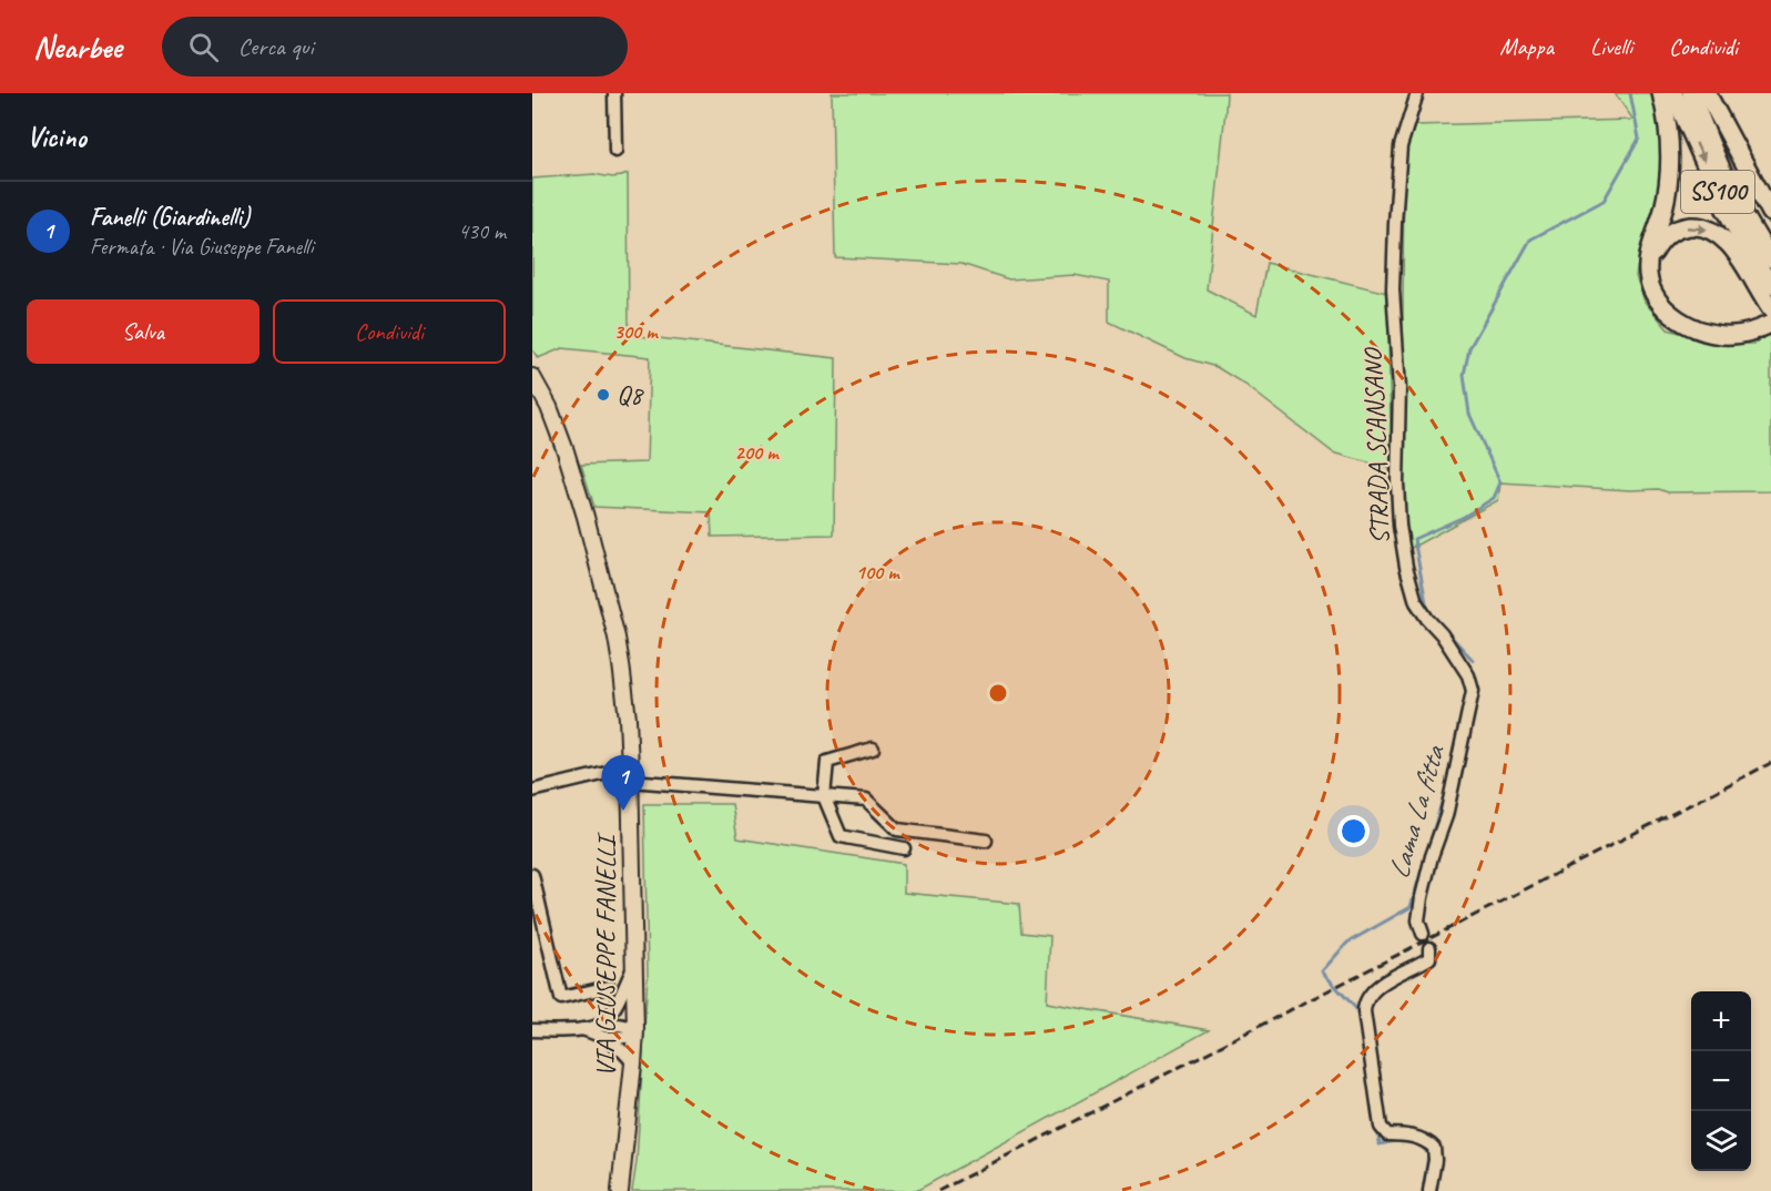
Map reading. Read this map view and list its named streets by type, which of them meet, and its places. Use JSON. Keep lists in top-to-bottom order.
{
  "streets": {
    "highway": ["SS100"],
    "main road": ["VIA GIUSEPPE FANELLI"],
    "street": ["STRADA SCANSANO"]
  },
  "water": ["Lama La fitta"],
  "places": ["Q8"],
  "page": {
    "header": "Nearbee",
    "search": "Cerca qui",
    "nav": ["Mappa", "Livelli", "Condividi"],
    "heading": "Vicino",
    "list": [
      {
        "mark": "1",
        "name": "Fanelli (Giardinelli)",
        "note": "Fermata · Via Giuseppe Fanelli",
        "value": "430 m"
      }
    ],
    "buttons": ["Salva", "Condividi"],
    "pins": "1",
    "map_buttons": ["+", "−"]
  },
  "rings": ["300 m", "200 m", "100 m"]
}
